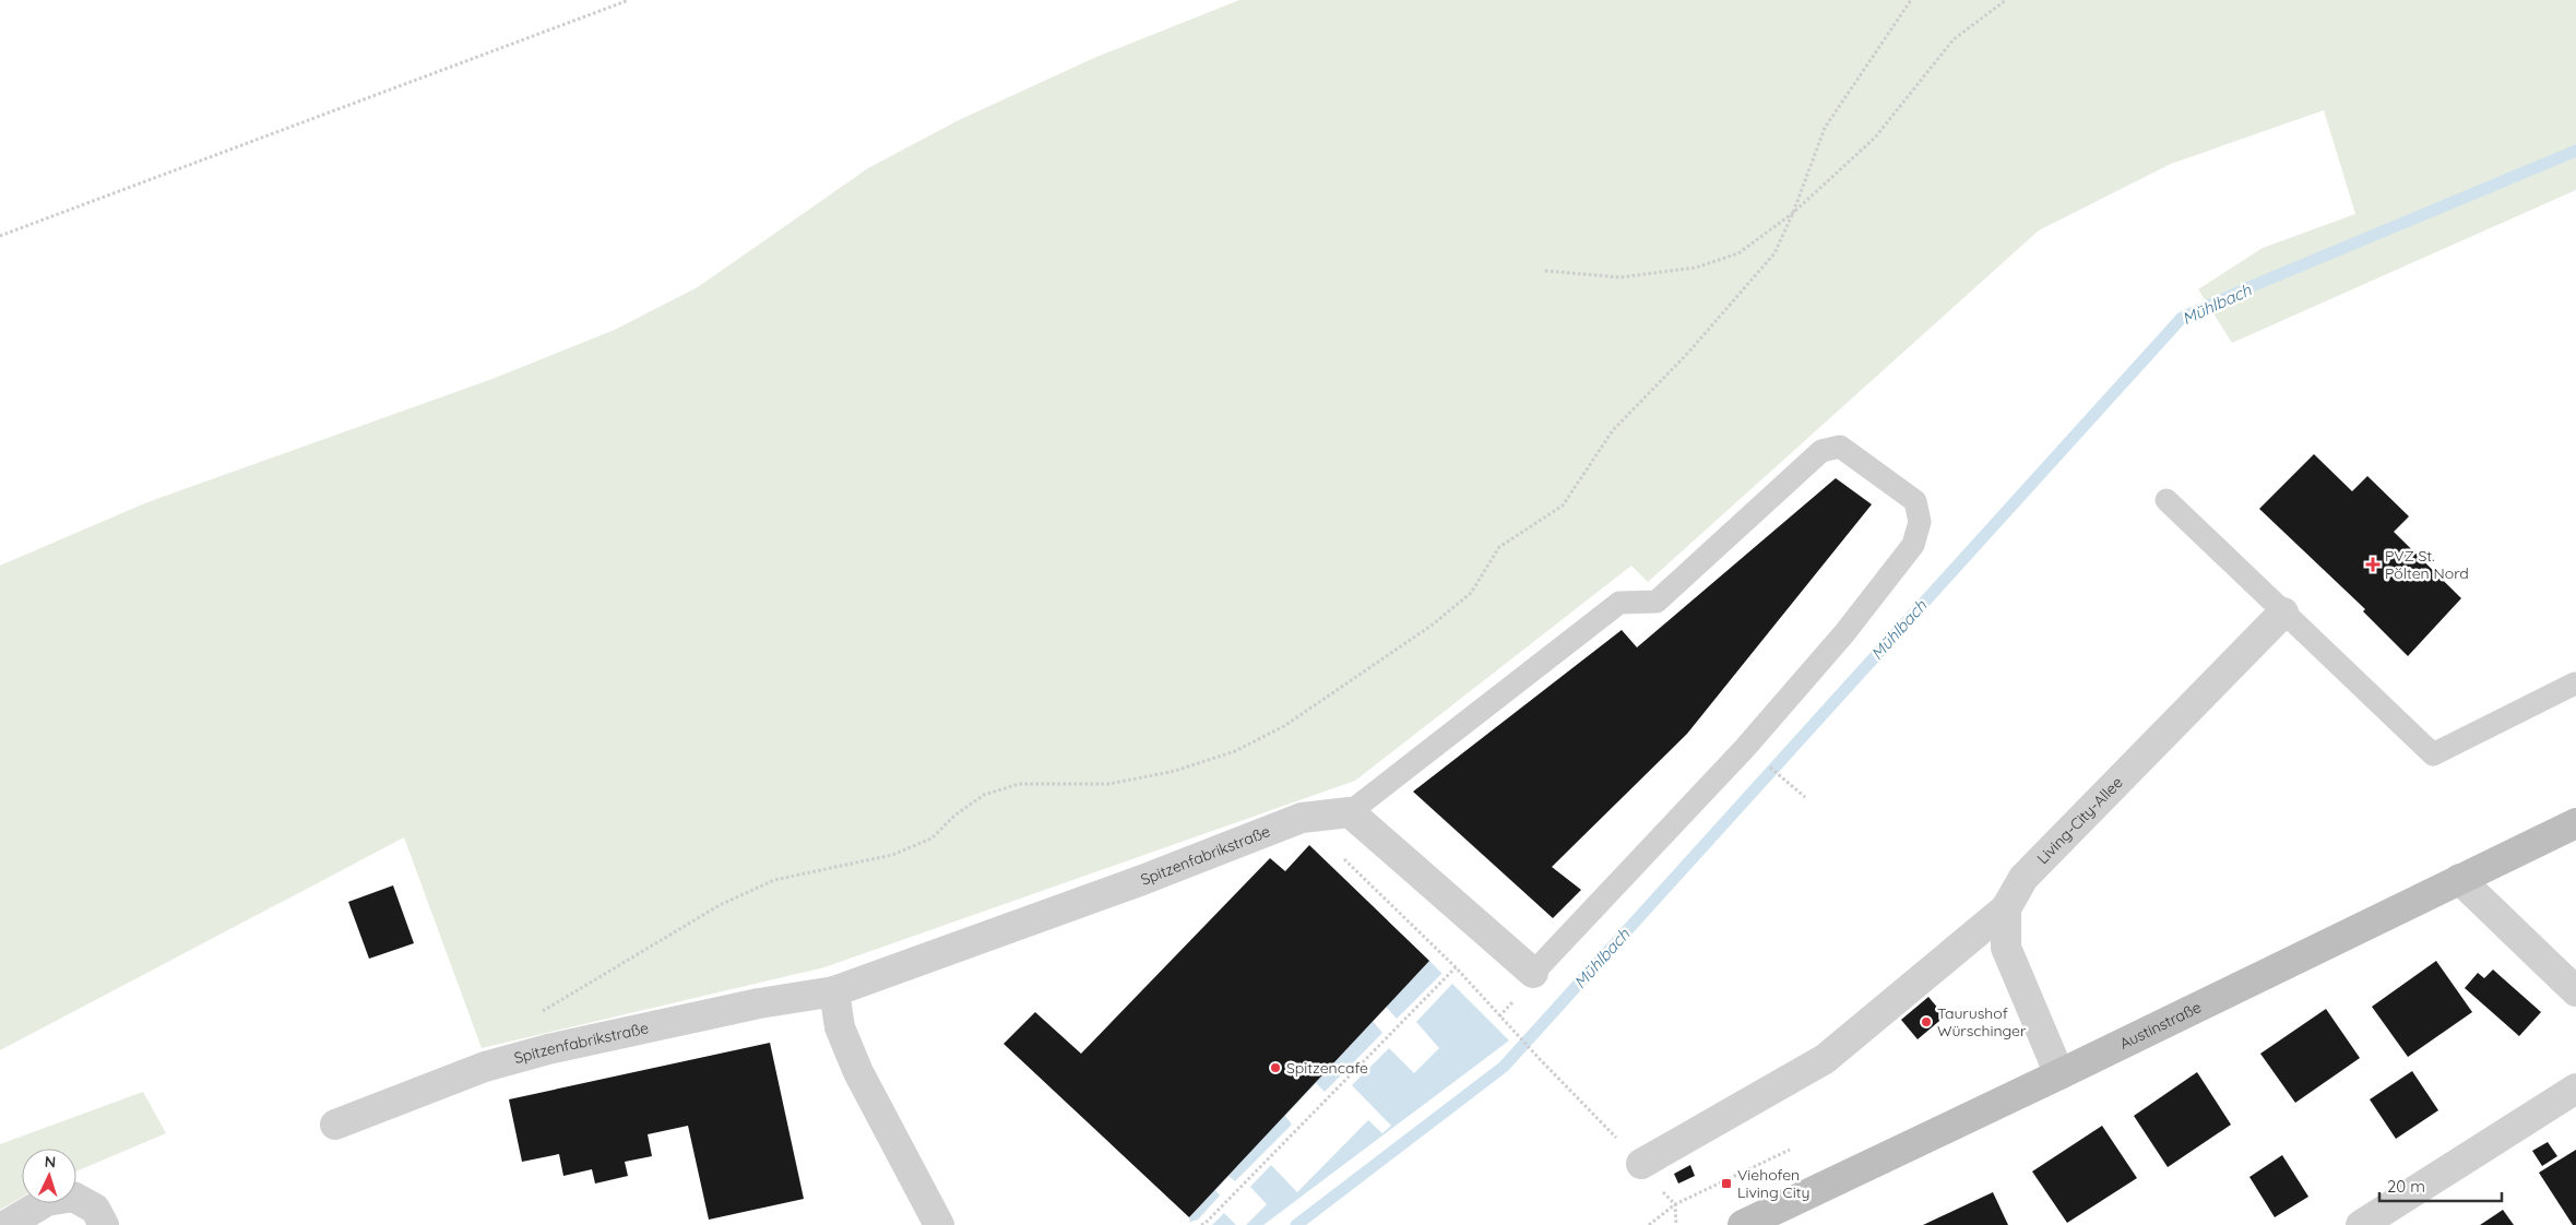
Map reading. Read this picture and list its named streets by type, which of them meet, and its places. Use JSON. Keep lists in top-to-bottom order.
{
  "streets": {
    "main road": ["Austinstraße"],
    "street": ["Living-City-Allee", "Spitzenfabrikstraße"]
  },
  "crossings": [
    ["Living-City-Allee", "Austinstraße"]
  ],
  "water": ["Mühlbach"],
  "places": {
    "health": ["PVZ St. Pölten Nord"],
    "other": ["Taurushof Würschinger", "Spitzencafe"],
    "transit": ["Viehofen Living City"]
  },
  "scale_bar": "20 m",
  "north": "top"
}
